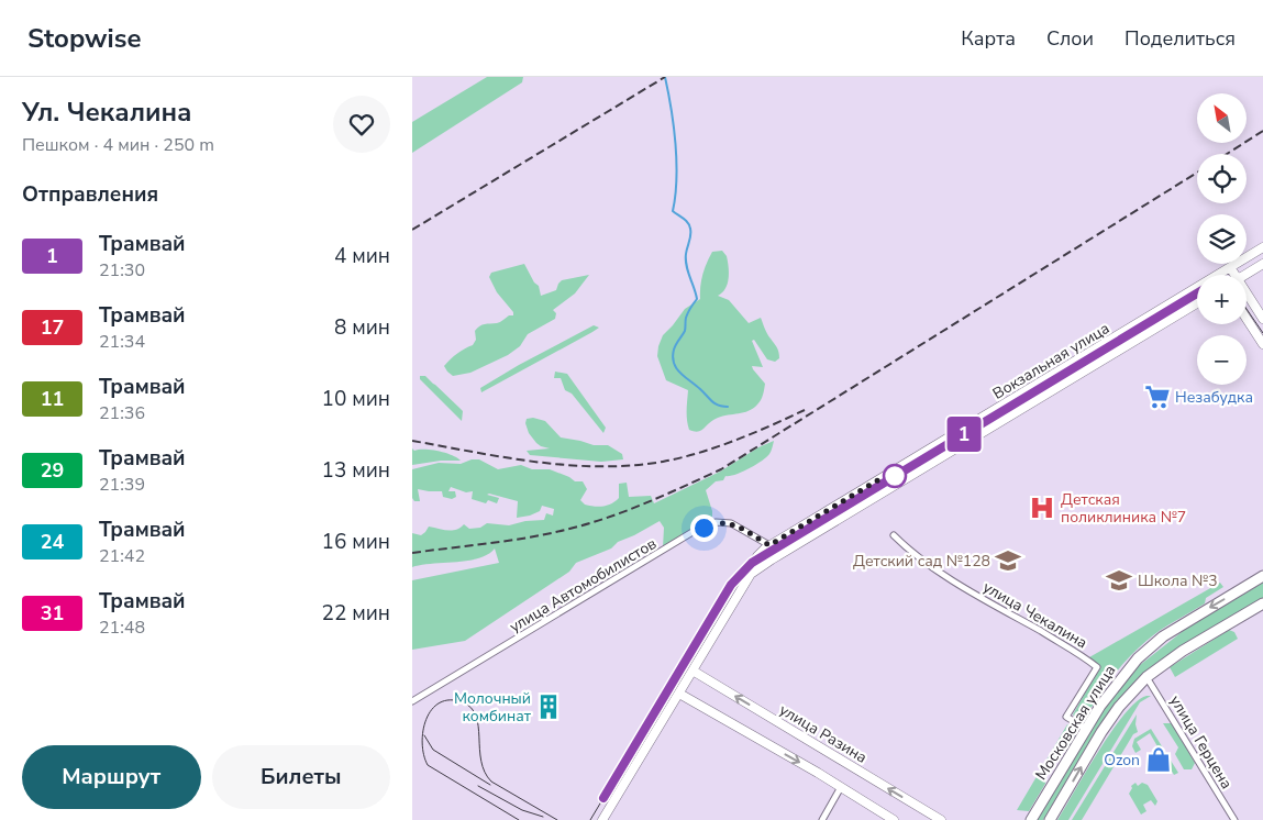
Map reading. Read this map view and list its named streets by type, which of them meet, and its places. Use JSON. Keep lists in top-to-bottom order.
{
  "streets": {
    "main road": ["Вокзальная улица", "Московская улица", "улица Разина"],
    "street": ["улица Автомобилистов", "улица Чекалина", "улица Герцена"]
  },
  "crossings": [
    ["Вокзальная улица", "улица Автомобилистов"],
    ["Вокзальная улица", "улица Разина"],
    ["улица Чекалина", "Московская улица"],
    ["Московская улица", "улица Герцена"]
  ],
  "places": {
    "supermarket": ["Незабудка"],
    "hospital": ["Детская поликлиника №7"],
    "school or university": ["Детский сад №128", "Школа №3"],
    "building": ["Молочный комбинат"],
    "shop": ["Ozon"]
  },
  "lines": ["tram line 1"],
  "north": "top left",
  "page": {
    "header": "Stopwise",
    "nav": ["Карта", "Слои", "Поделиться"],
    "heading": [
      ["Ул. Чекалина", "Пешком · 4 мин · 250 m"],
      "Отправления"
    ],
    "on_map": "1",
    "map_buttons": ["+", "−"],
    "list": [
      {
        "mark": "1",
        "name": "Трамвай",
        "note": "21:30",
        "value": "4 мин"
      },
      {
        "mark": "17",
        "name": "Трамвай",
        "note": "21:34",
        "value": "8 мин"
      },
      {
        "mark": "11",
        "name": "Трамвай",
        "note": "21:36",
        "value": "10 мин"
      },
      {
        "mark": "29",
        "name": "Трамвай",
        "note": "21:39",
        "value": "13 мин"
      },
      {
        "mark": "24",
        "name": "Трамвай",
        "note": "21:42",
        "value": "16 мин"
      },
      {
        "mark": "31",
        "name": "Трамвай",
        "note": "21:48",
        "value": "22 мин"
      }
    ],
    "buttons": ["Маршрут", "Билеты"]
  }
}
